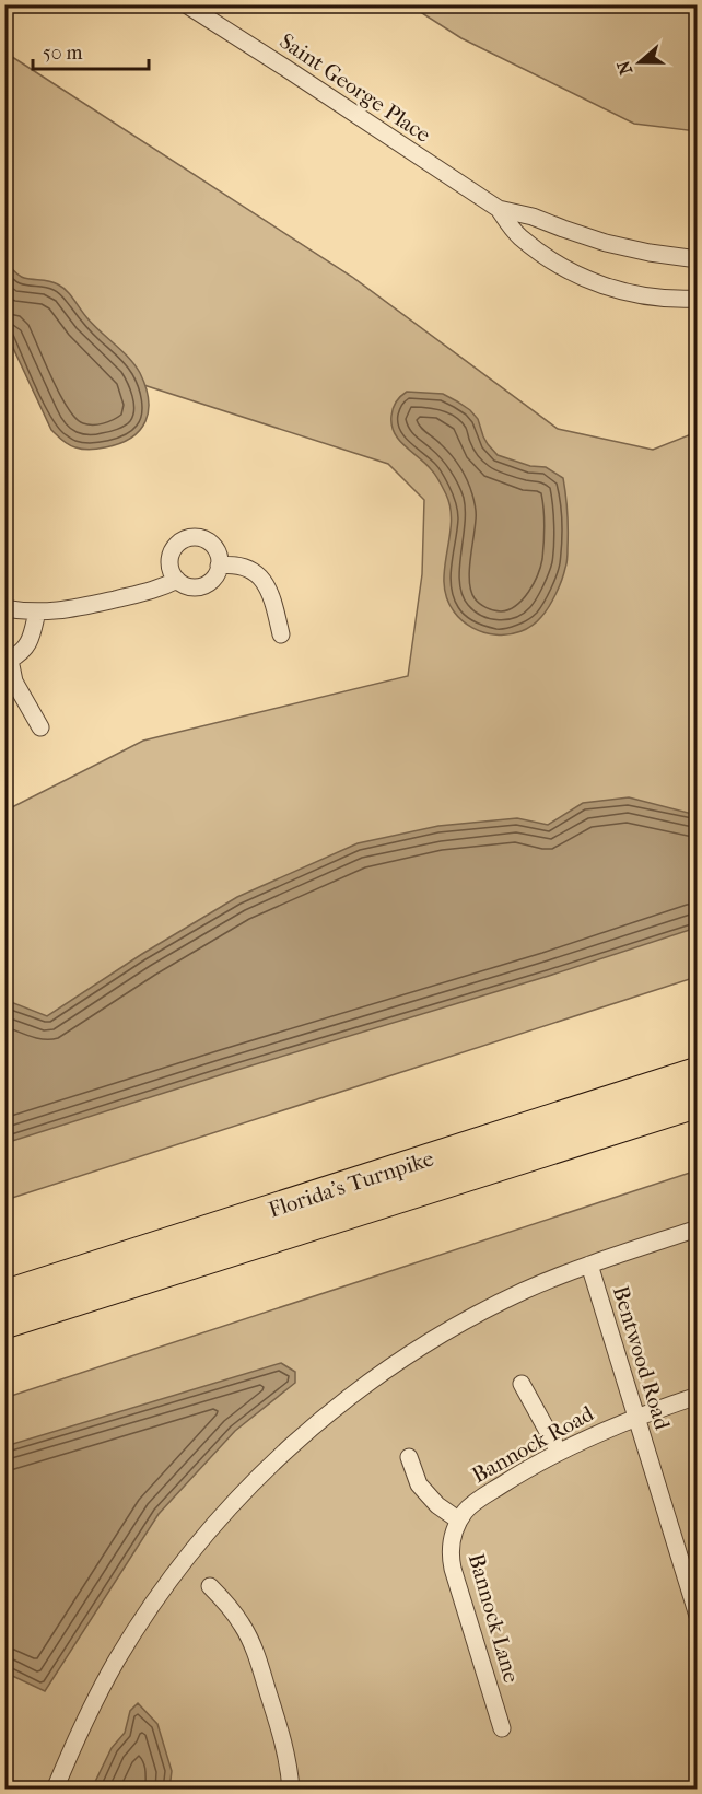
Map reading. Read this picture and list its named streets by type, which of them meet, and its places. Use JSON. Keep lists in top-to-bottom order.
{
  "streets": {
    "highway": ["Florida's Turnpike"],
    "street": [
      "Saint George Place",
      "Bentwood Road",
      "Bannock Road",
      "Bannock Lane"
    ]
  },
  "crossings": [
    ["Bentwood Road", "Bannock Road"],
    ["Bannock Road", "Bannock Lane"]
  ],
  "scale_bar": "50 m",
  "north": "left"
}
